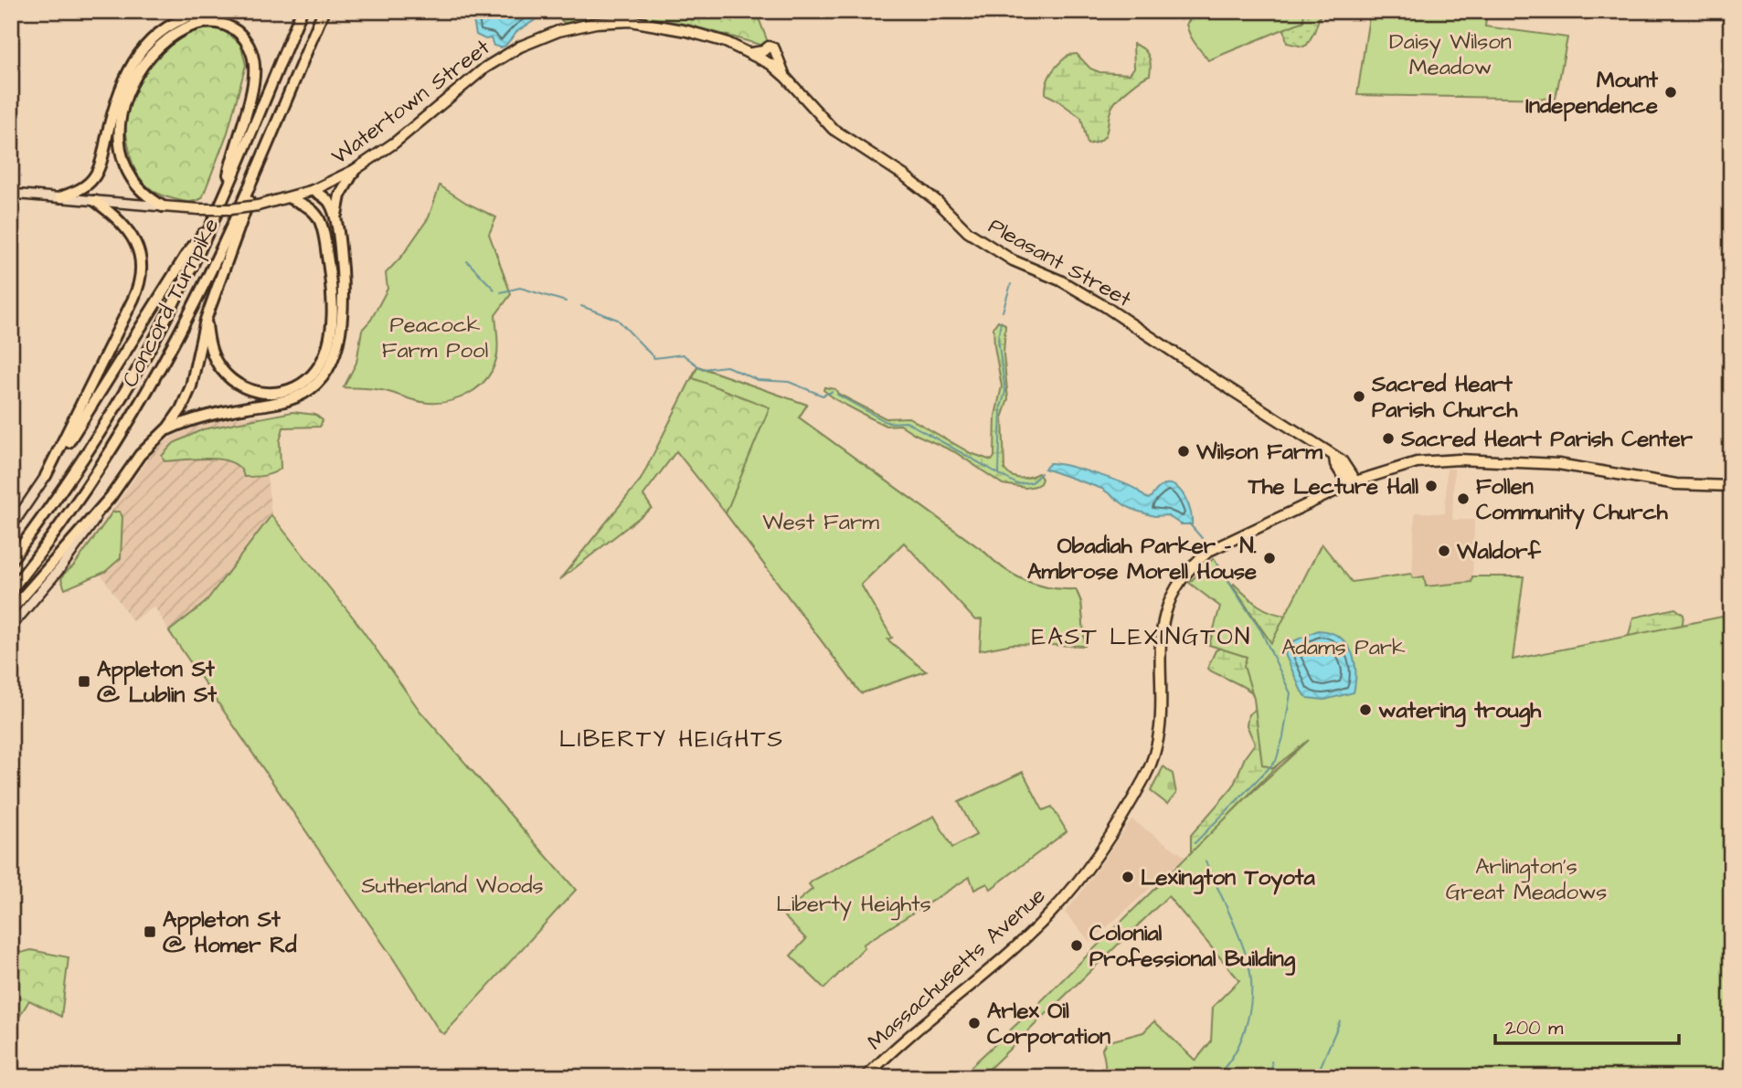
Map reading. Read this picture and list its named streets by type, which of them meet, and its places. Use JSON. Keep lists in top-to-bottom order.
{
  "streets": {
    "highway": ["Concord Turnpike"],
    "main road": ["Watertown Street", "Pleasant Street", "Massachusetts Avenue"]
  },
  "crossings": [
    ["Watertown Street", "Pleasant Street"],
    ["Pleasant Street", "Massachusetts Avenue"]
  ],
  "districts": ["EAST LEXINGTON", "LIBERTY HEIGHTS"],
  "parks": [
    "Daisy Wilson Meadow",
    "Peacock Farm Pool",
    "West Farm",
    "Adams Park",
    "Arlington's Great Meadows",
    "Sutherland Woods",
    "Liberty Heights"
  ],
  "places": {
    "other": [
      "Mount Independence",
      "Sacred Heart Parish Church",
      "Sacred Heart Parish Center",
      "Wilson Farm",
      "The Lecture Hall",
      "Follen Community Church",
      "Waldorf",
      "Obadiah Parker – N. Ambrose Morell House",
      "watering trough",
      "Lexington Toyota",
      "Colonial Professional Building",
      "Arlex Oil Corporation"
    ],
    "transit": ["Appleton St @ Lublin St", "Appleton St @ Homer Rd"]
  },
  "scale_bar": "200 m"
}
